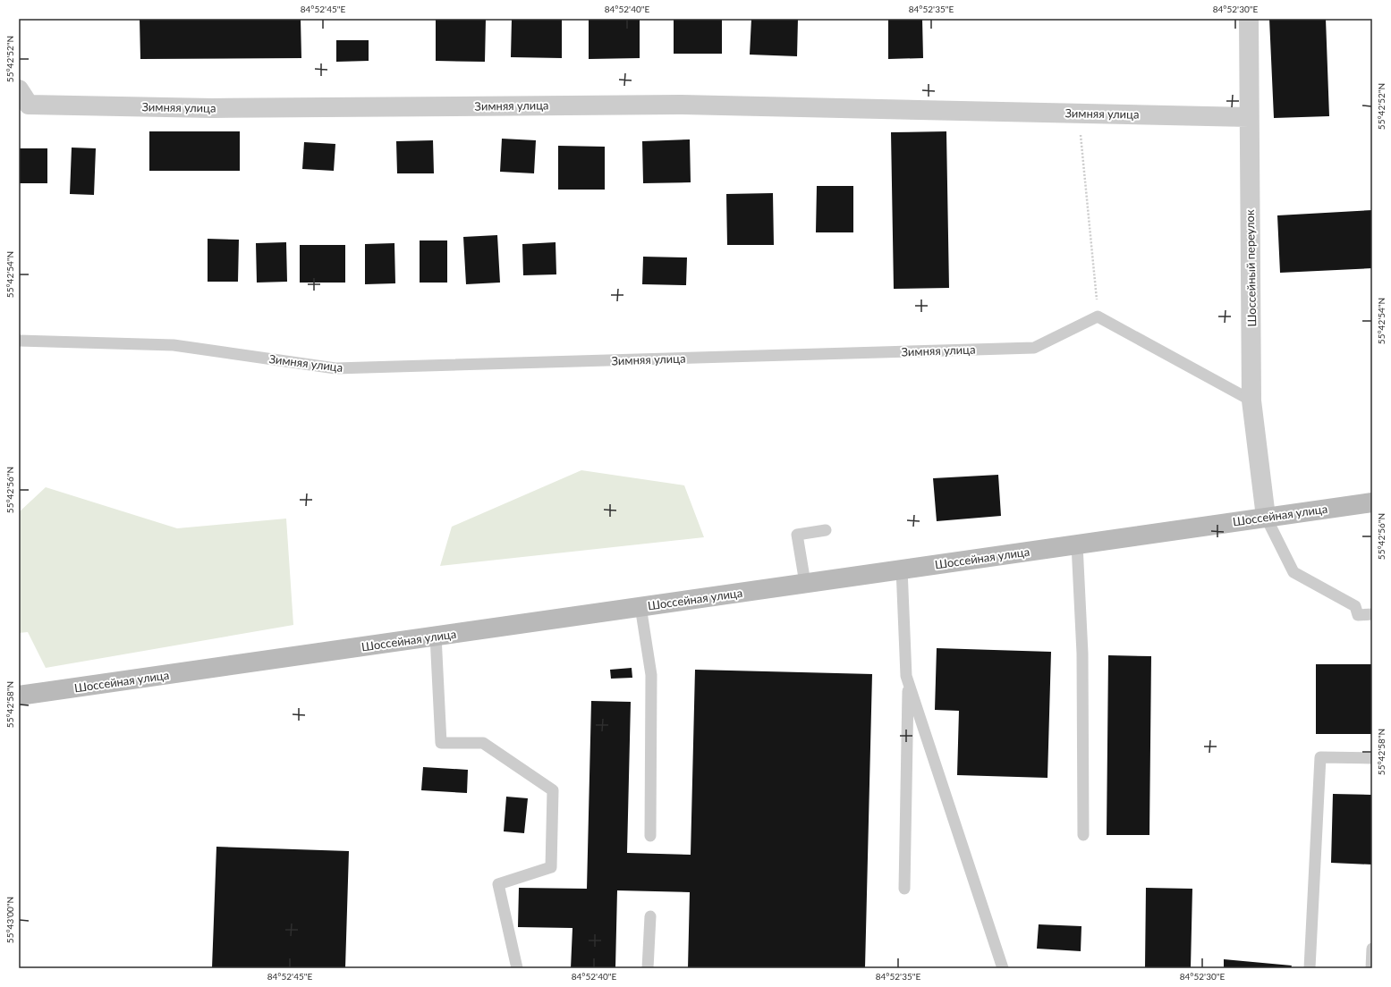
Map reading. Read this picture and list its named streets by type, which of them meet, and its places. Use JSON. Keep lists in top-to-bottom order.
{
  "streets": {
    "main road": ["Шоссейная улица"],
    "street": ["Зимняя улица", "Шоссейный переулок"]
  },
  "crossings": [
    ["Зимняя улица", "Шоссейный переулок"],
    ["Шоссейный переулок", "Шоссейная улица"]
  ],
  "coordinates": [
    "84°52'45\"E",
    "84°52'40\"E",
    "84°52'35\"E",
    "84°52'30\"E",
    "55°42'52\"N",
    "55°42'54\"N",
    "55°42'56\"N",
    "55°42'58\"N",
    "55°43'00\"N"
  ]
}
